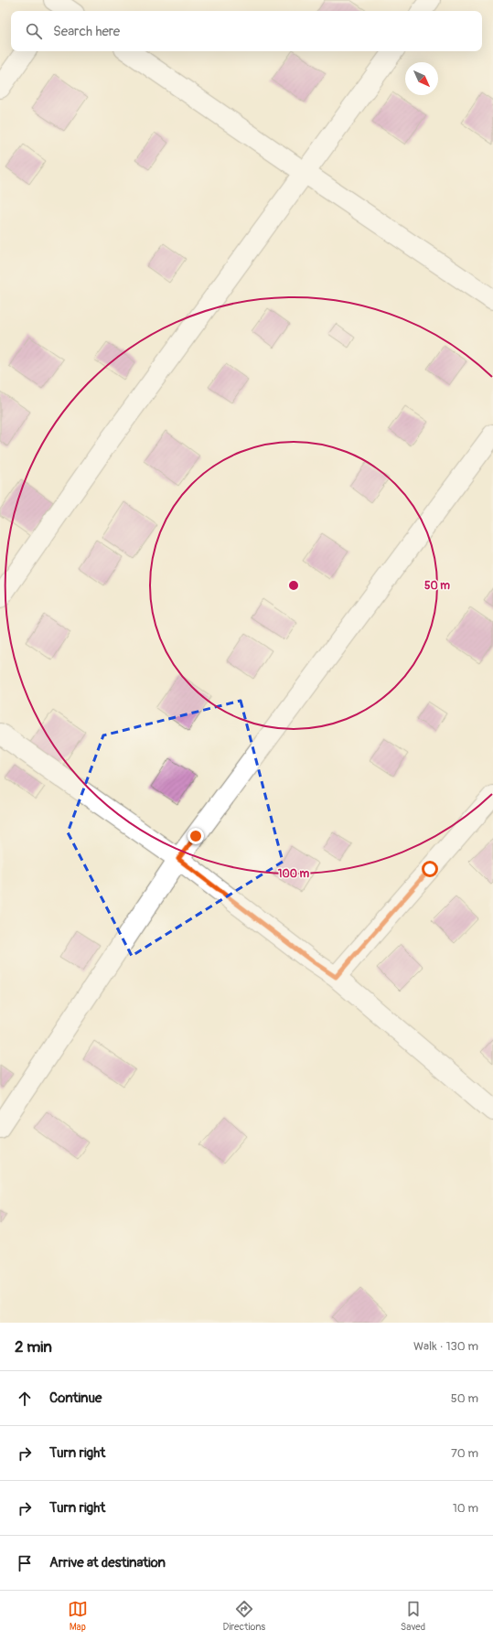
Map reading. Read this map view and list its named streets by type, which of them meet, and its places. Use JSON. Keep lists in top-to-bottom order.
{
  "north": "bottom right",
  "page": {
    "search": "Search here",
    "heading": ["2 min", "Walk · 130 m"],
    "list": [
      ["Continue", "50 m"],
      ["Turn right", "70 m"],
      ["Turn right", "10 m"],
      "Arrive at destination"
    ],
    "nav": ["Map", "Directions", "Saved"]
  },
  "rings": ["50 m", "100 m"]
}
